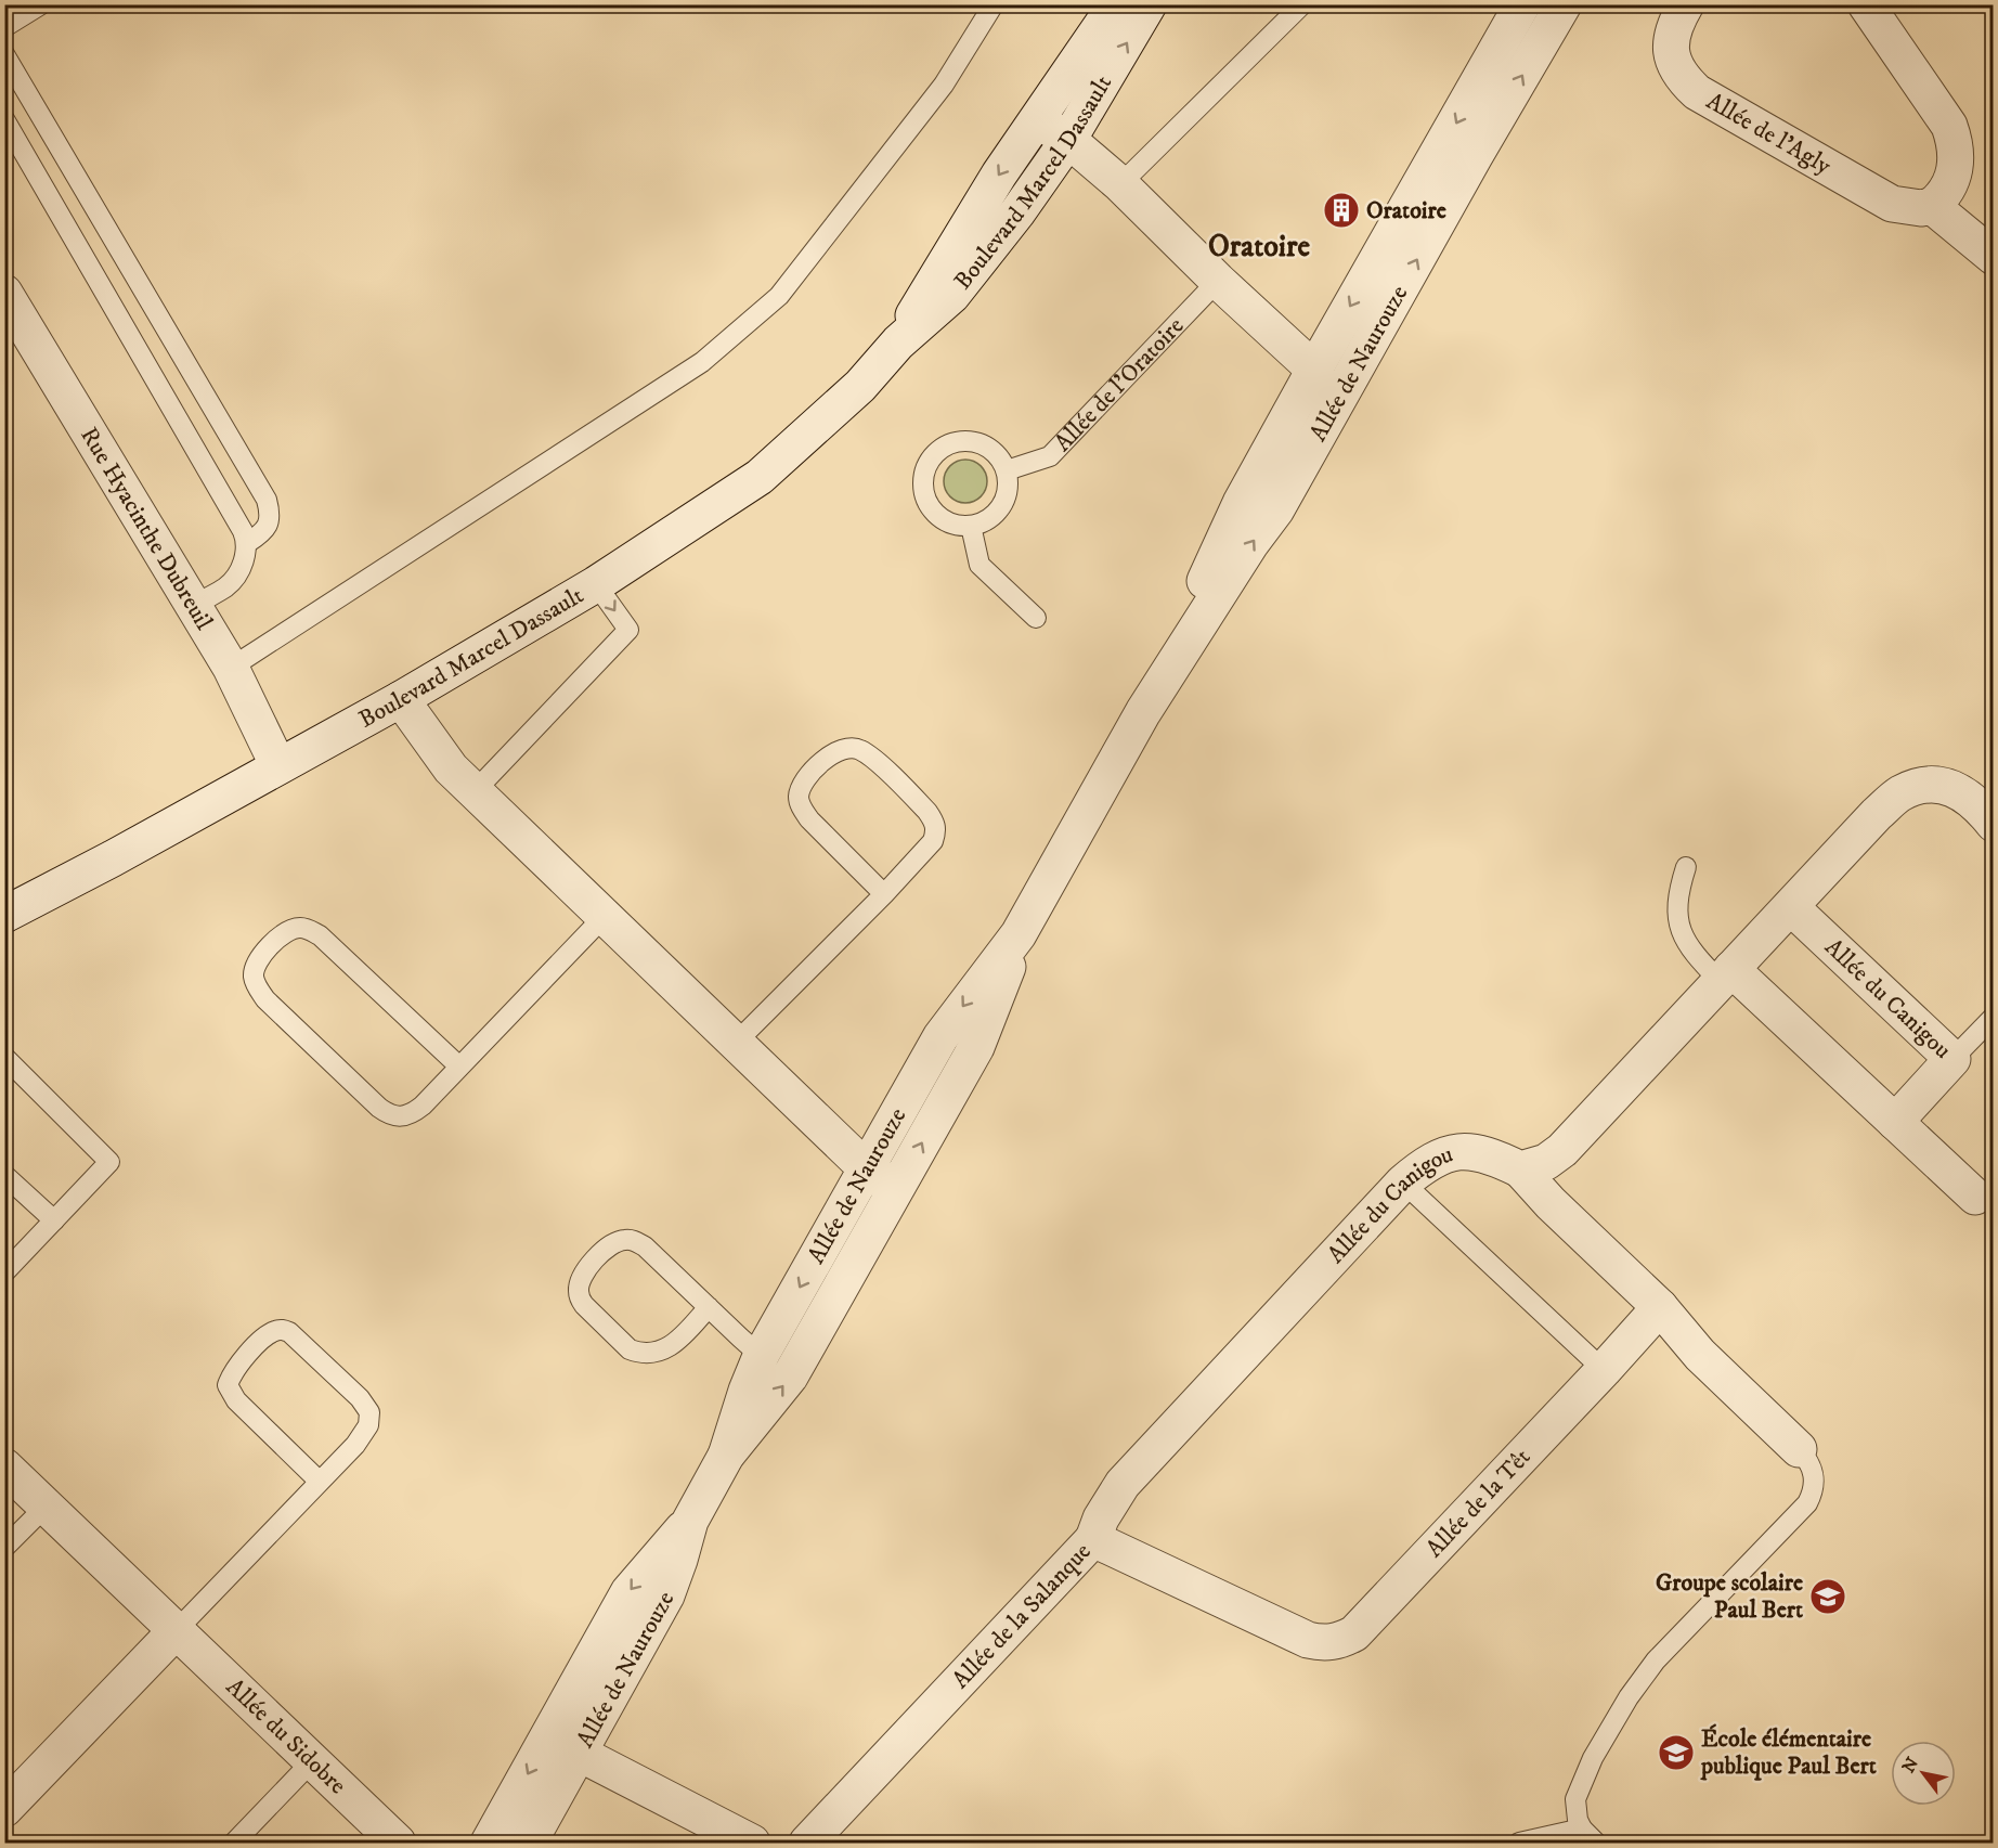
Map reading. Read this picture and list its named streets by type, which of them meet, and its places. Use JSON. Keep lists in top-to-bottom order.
{
  "streets": {
    "street": [
      "Allée de l'Agly",
      "Boulevard Marcel Dassault",
      "Allée de Naurouze",
      "Rue Hyacinthe Dubreuil",
      "Allée du Canigou",
      "Allée de la Têt",
      "Allée de la Salanque",
      "Allée du Sidobre"
    ],
    "lane": ["Allée de l'Oratoire"]
  },
  "crossings": [
    ["Boulevard Marcel Dassault", "Rue Hyacinthe Dubreuil"],
    ["Allée du Canigou", "Allée de la Salanque"],
    ["Allée de la Têt", "Allée de la Salanque"]
  ],
  "districts": ["Oratoire"],
  "places": {
    "building": ["Oratoire"],
    "school or university": ["Groupe scolaire Paul Bert", "École élémentaire publique Paul Bert"]
  },
  "north": "top left"
}
